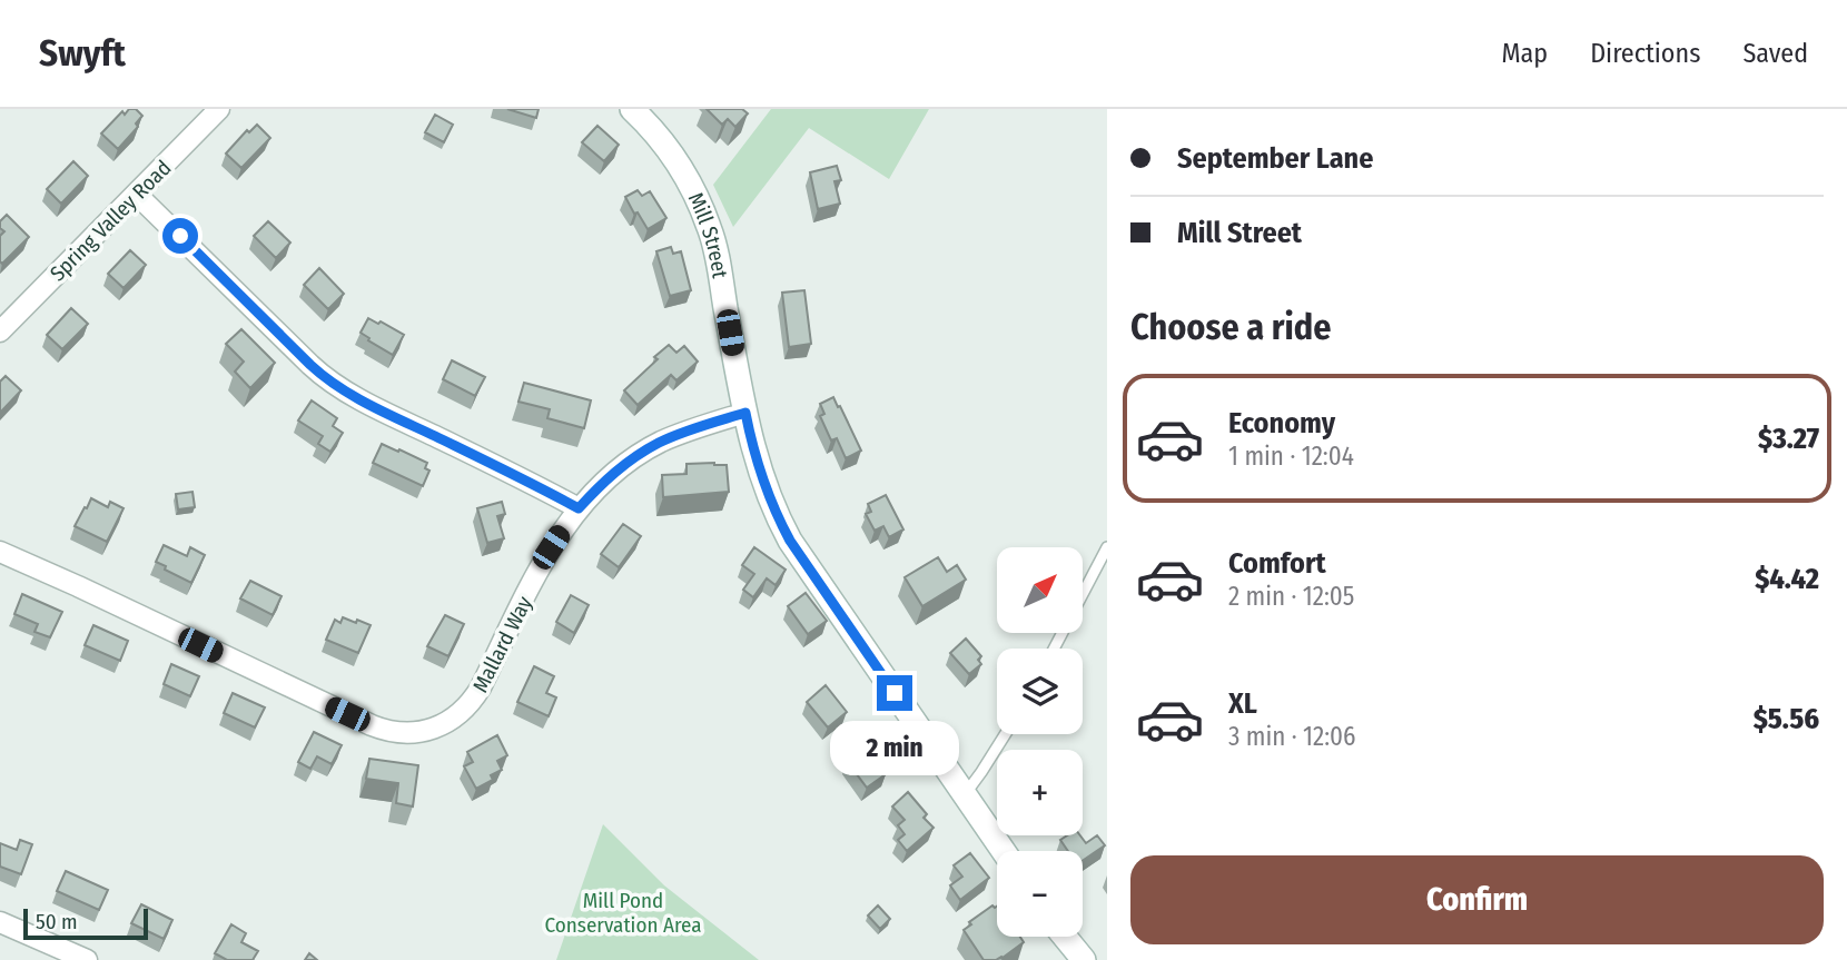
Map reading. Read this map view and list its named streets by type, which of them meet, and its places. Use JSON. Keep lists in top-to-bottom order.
{
  "streets": {
    "street": ["Spring Valley Road", "Mill Street", "Mallard Way"]
  },
  "crossings": [
    ["Mill Street", "Mallard Way"]
  ],
  "parks": ["Mill Pond Conservation Area"],
  "scale_bar": "50 m",
  "north": "top right",
  "page": {
    "header": "Swyft",
    "nav": ["Map", "Directions", "Saved"],
    "banner": ["September Lane", "Mill Street"],
    "heading": "Choose a ride",
    "list": [
      {
        "name": "Economy",
        "note": "1 min · 12:04",
        "value": "$3.27"
      },
      {
        "name": "Comfort",
        "note": "2 min · 12:05",
        "value": "$4.42"
      },
      {
        "name": "XL",
        "note": "3 min · 12:06",
        "value": "$5.56"
      }
    ],
    "map_buttons": ["+", "−"],
    "bubble": "2 min",
    "buttons": "Confirm",
    "scale": "50 m"
  }
}
